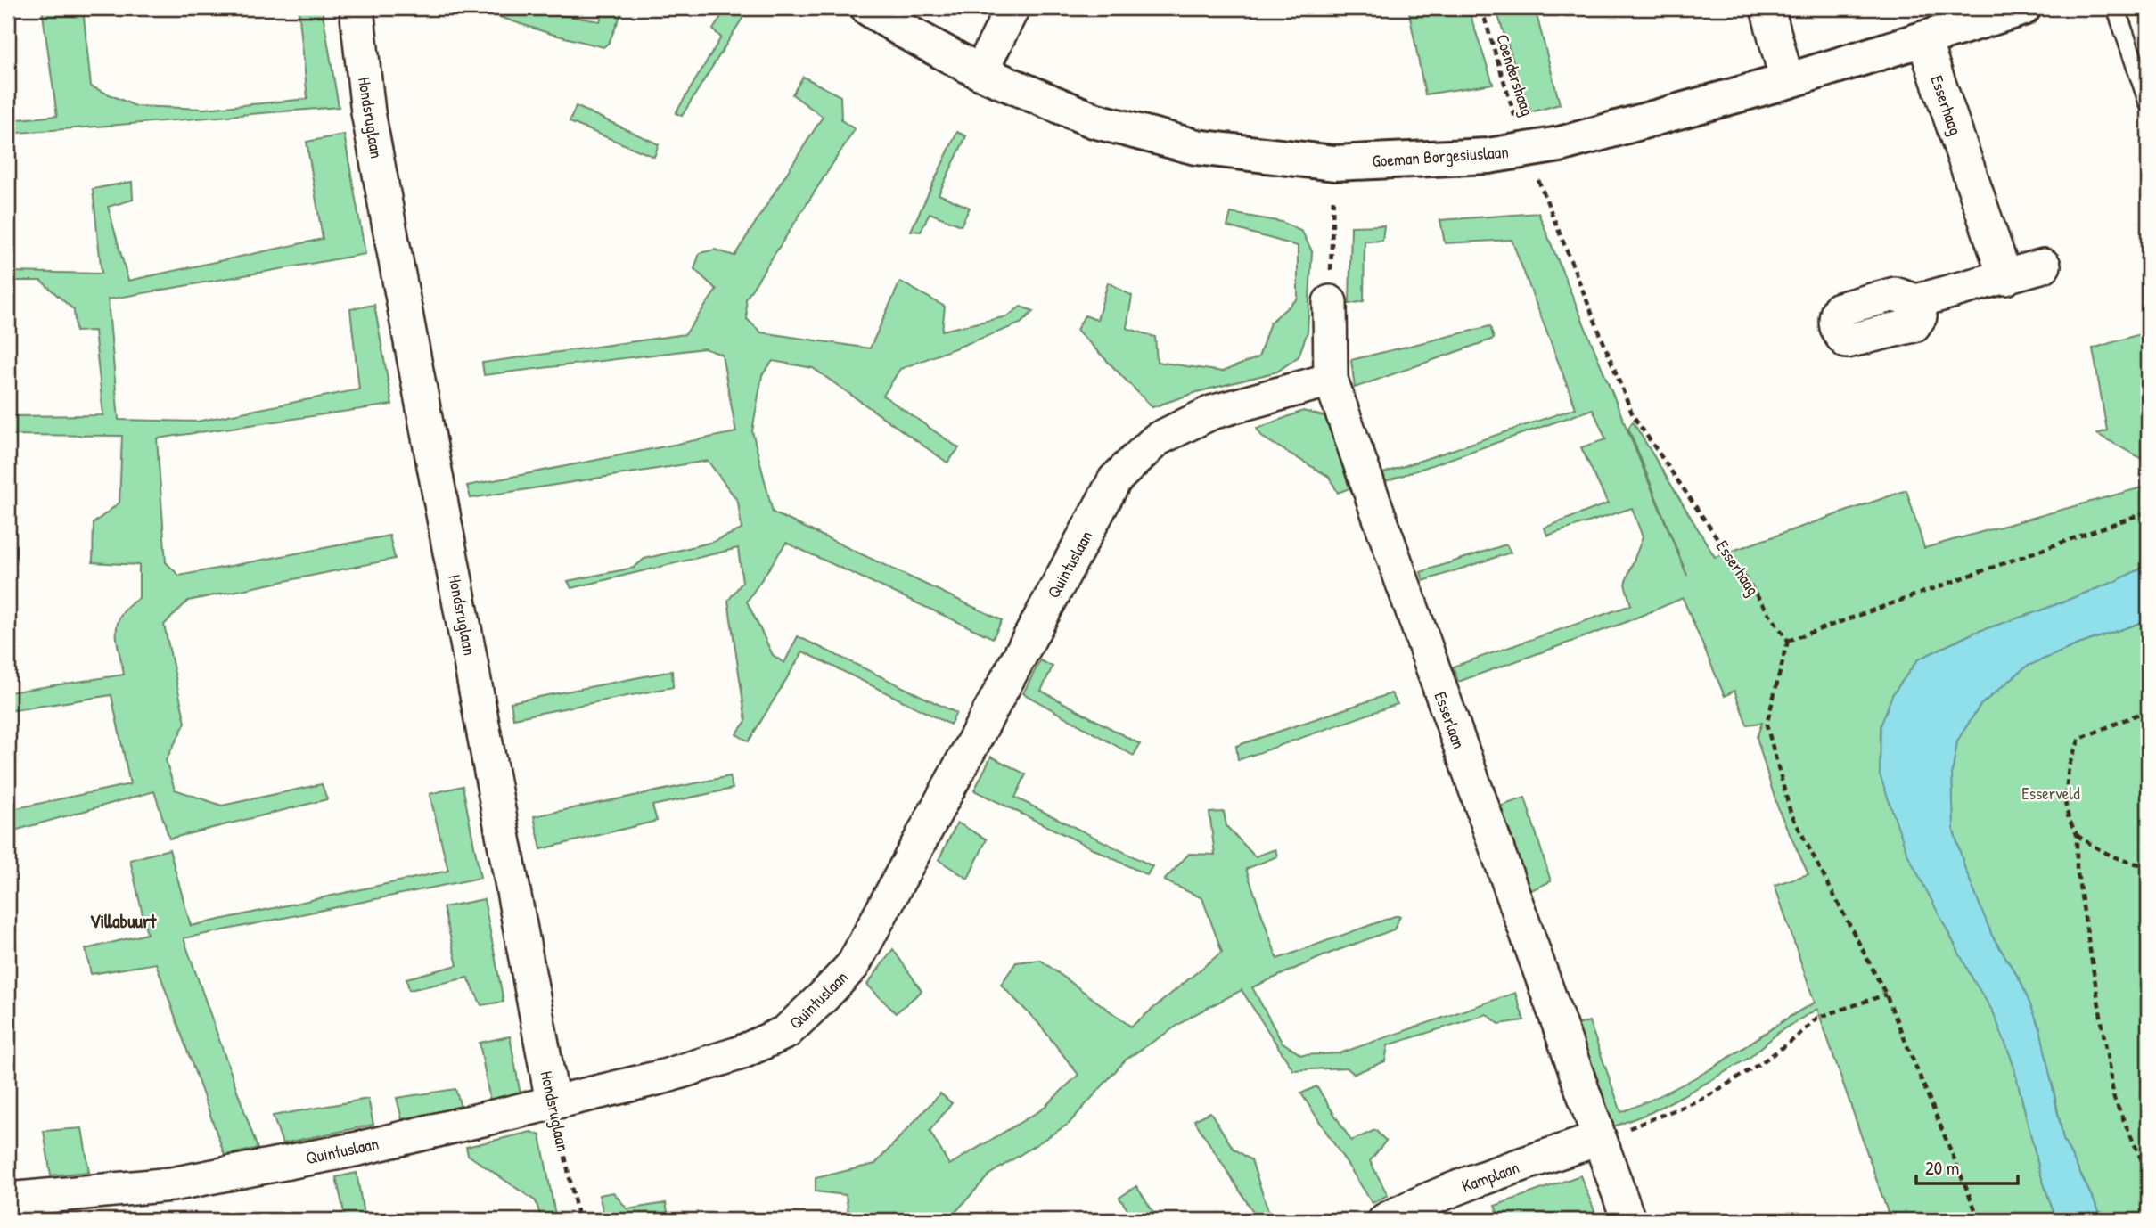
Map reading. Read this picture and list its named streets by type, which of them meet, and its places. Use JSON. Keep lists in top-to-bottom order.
{
  "streets": {
    "street": [
      "Esserhaag",
      "Hondsruglaan",
      "Goeman Borgesiuslaan",
      "Quintuslaan",
      "Esserlaan",
      "Kamplaan"
    ],
    "path": ["Coendershaag"]
  },
  "crossings": [
    ["Coendershaag", "Esserhaag"],
    ["Coendershaag", "Goeman Borgesiuslaan"],
    ["Esserhaag", "Goeman Borgesiuslaan"],
    ["Hondsruglaan", "Quintuslaan"],
    ["Quintuslaan", "Esserlaan"],
    ["Esserlaan", "Kamplaan"]
  ],
  "districts": ["Villabuurt"],
  "parks": ["Esserveld"],
  "scale_bar": "20 m"
}
